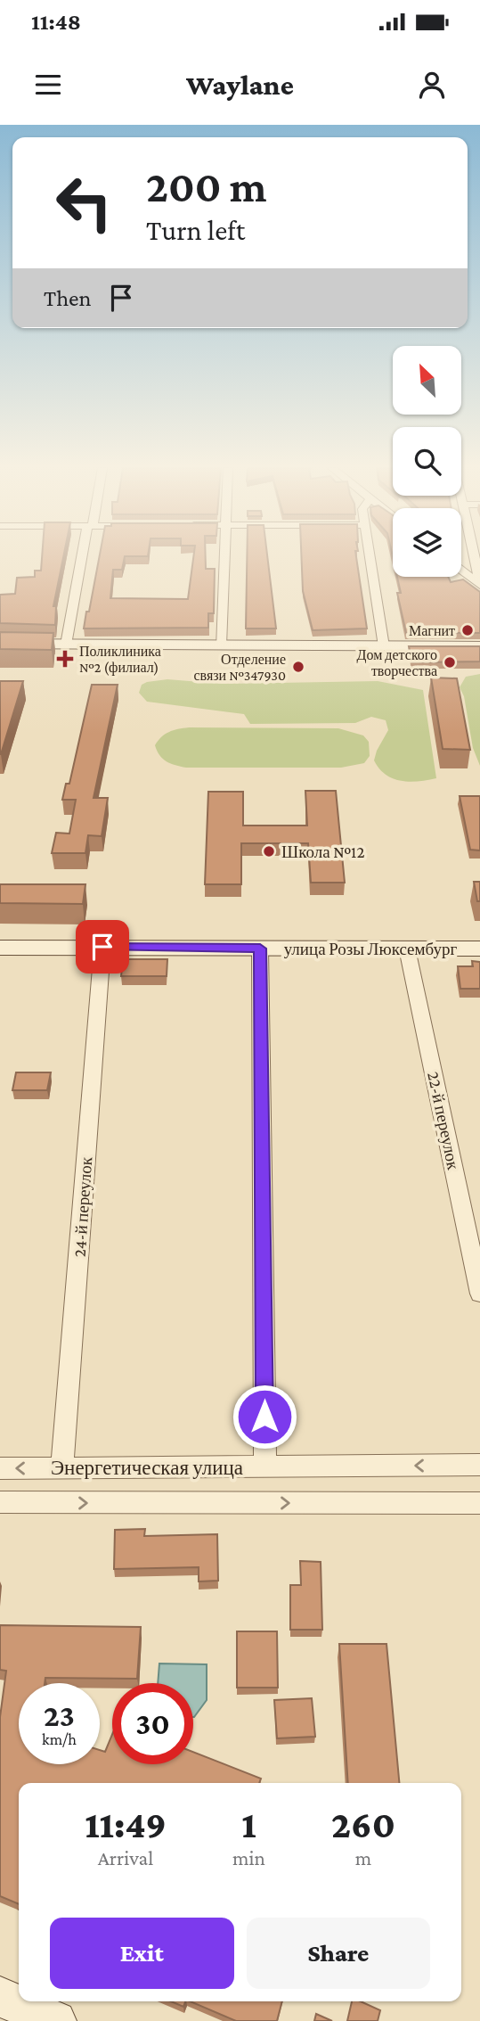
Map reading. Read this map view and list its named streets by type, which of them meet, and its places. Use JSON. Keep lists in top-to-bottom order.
{
  "streets": {
    "main road": ["улица Розы Люксембург"],
    "street": ["22-й переулок", "24-й переулок", "Энергетическая улица"]
  },
  "crossings": [
    ["улица Розы Люксембург", "22-й переулок"],
    ["улица Розы Люксембург", "24-й переулок"],
    ["24-й переулок", "Энергетическая улица"]
  ],
  "places": {
    "other": [
      "Магнит",
      "Дом детского творчества",
      "Отделение связи №347930",
      "Школа №12"
    ],
    "health": ["Поликлиника №2 (филиал)"]
  },
  "north": "top left",
  "page": {
    "status": "11:48",
    "header": "Waylane",
    "turn": ["200 m", "Turn left"],
    "then": "Then",
    "speed": "23 km/h",
    "limit": "30",
    "eta": [
      "11:49",
      "Arrival",
      "1",
      "min",
      "260",
      "m"
    ],
    "buttons": ["Exit", "Share"]
  }
}
